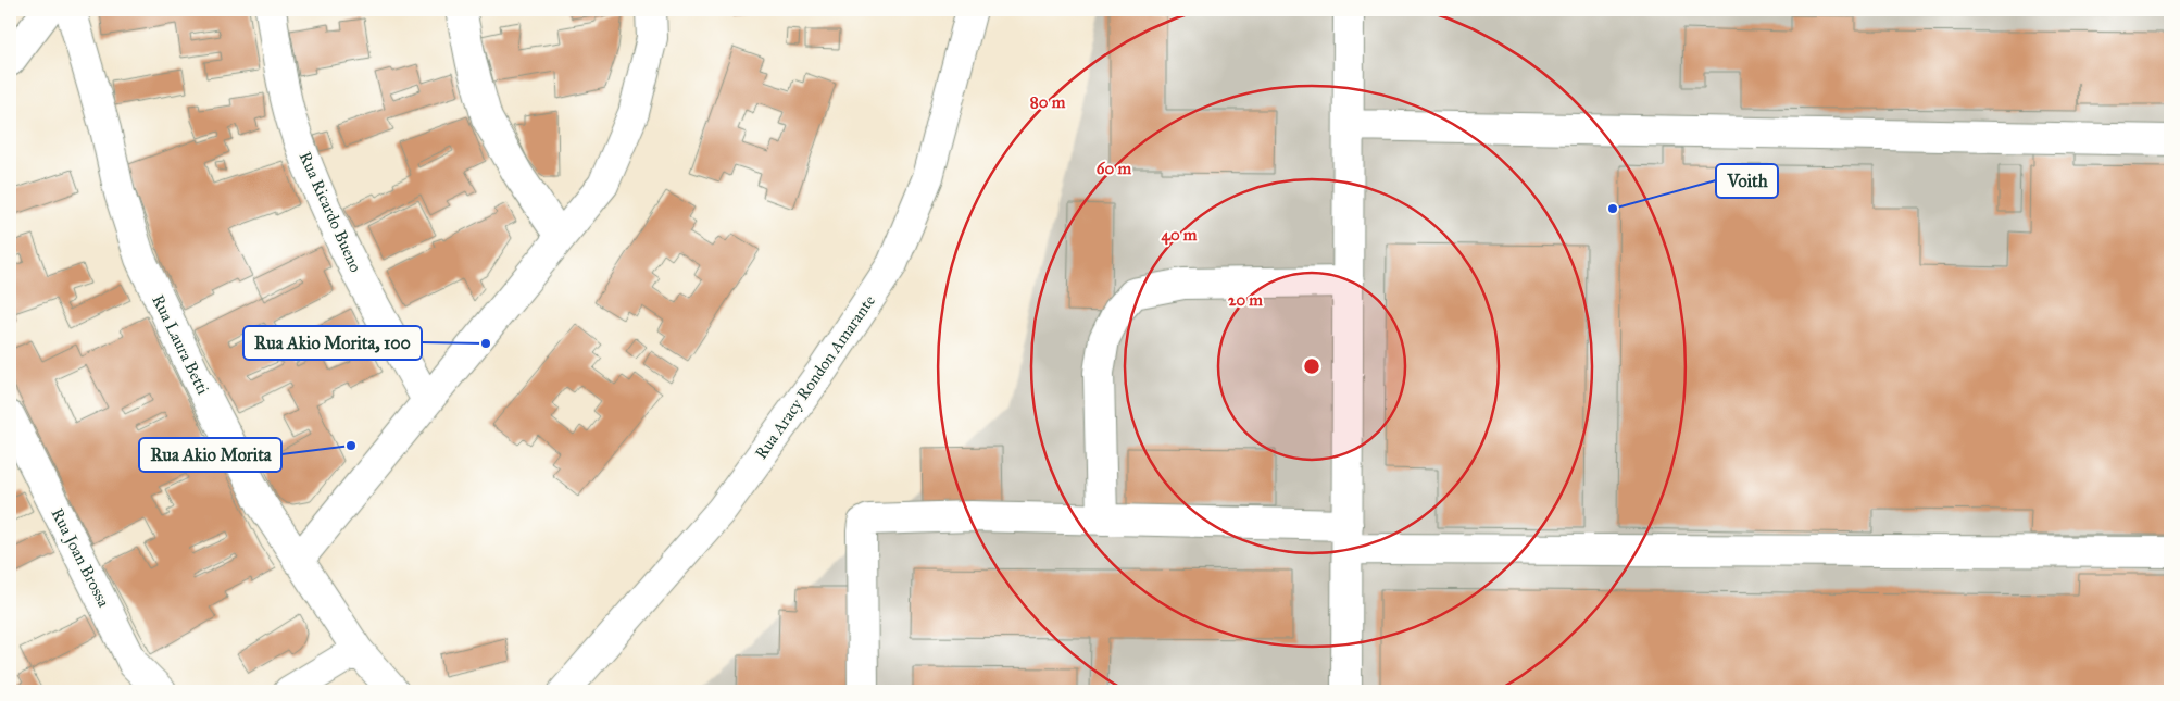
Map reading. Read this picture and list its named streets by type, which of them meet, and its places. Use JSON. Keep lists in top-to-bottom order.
{
  "streets": {
    "street": [
      "Rua Ricardo Bueno",
      "Rua Laura Betti",
      "Rua Aracy Rondon Amarante",
      "Rua Joan Brossa"
    ]
  },
  "places": ["Voith", "Rua Akio Morita, 100", "Rua Akio Morita"],
  "rings": [
    "80 m",
    "60 m",
    "40 m",
    "20 m"
  ]
}
